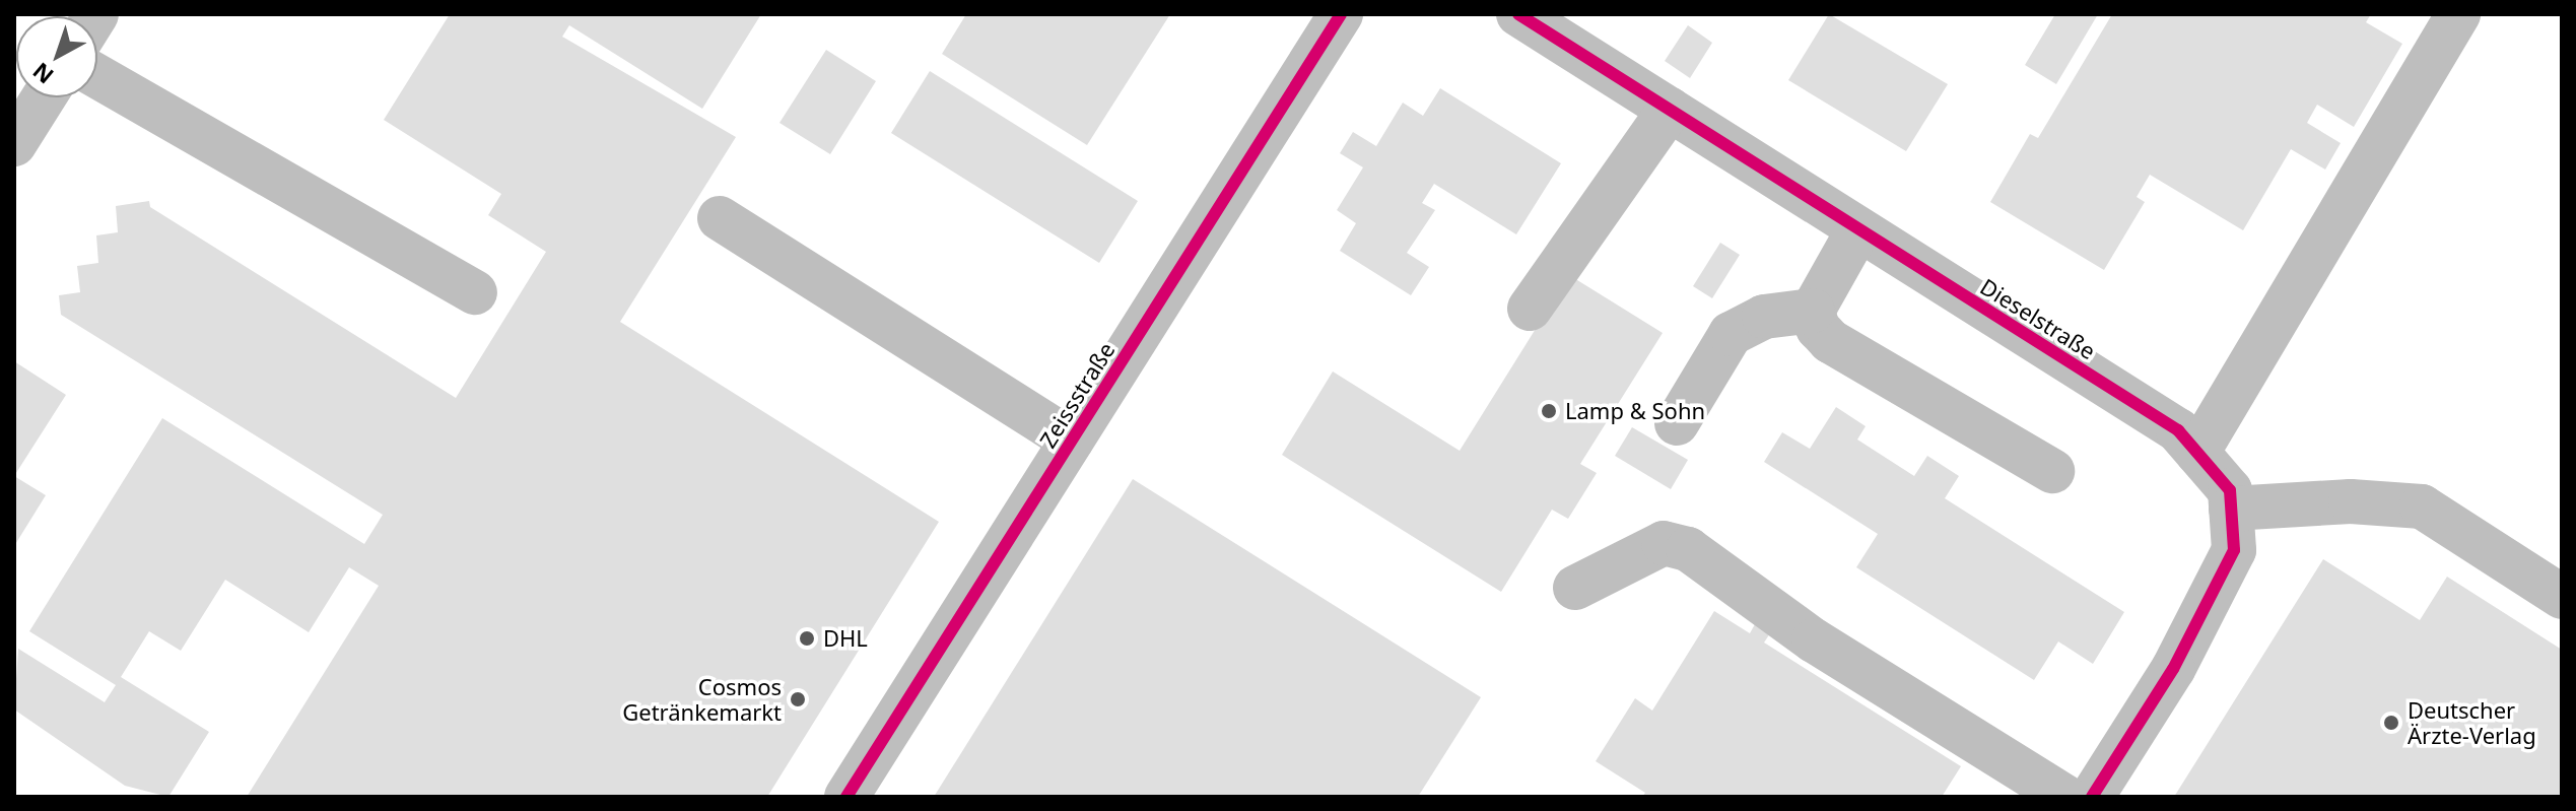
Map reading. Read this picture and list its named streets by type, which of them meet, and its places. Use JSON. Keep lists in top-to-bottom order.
{
  "streets": {
    "street": ["Dieselstraße", "Zeissstraße"]
  },
  "places": [
    "Lamp & Sohn",
    "DHL",
    "Cosmos Getränkemarkt",
    "Deutscher Ärzte-Verlag"
  ],
  "north": "bottom left"
}
